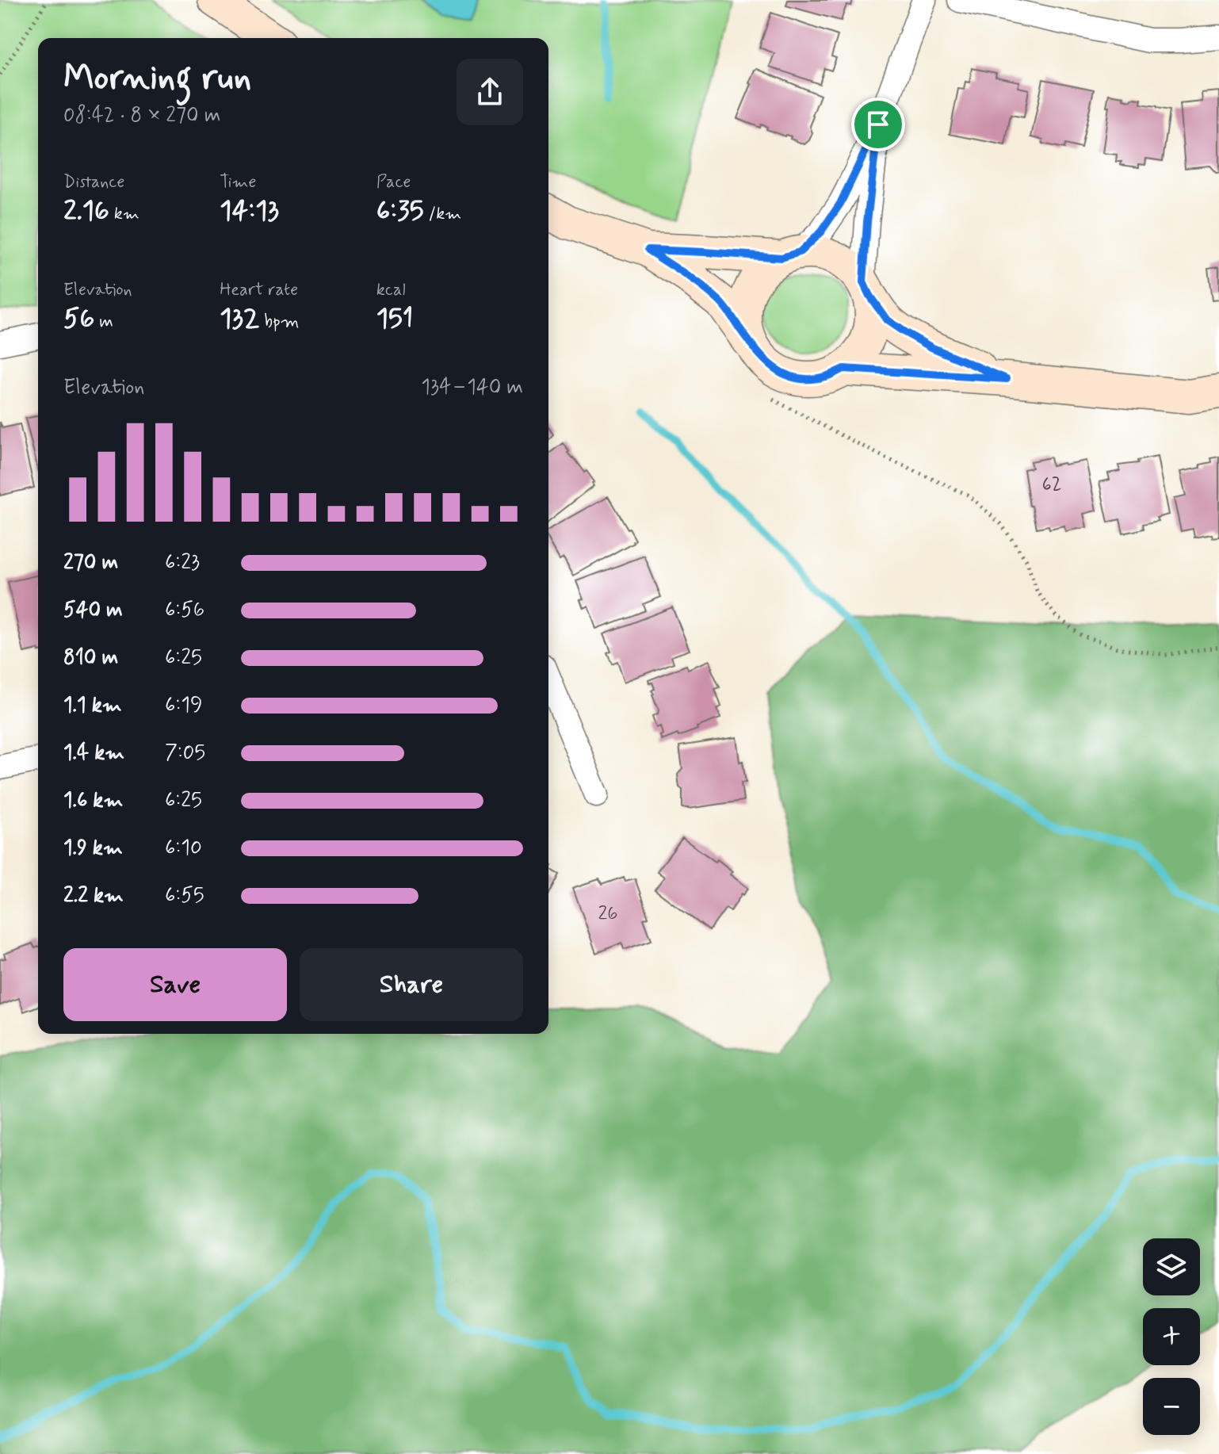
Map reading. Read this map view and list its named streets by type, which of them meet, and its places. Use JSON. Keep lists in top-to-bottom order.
{
  "house_numbers": ["62", "26"],
  "page": {
    "heading": ["Morning run", "08:42 · 8 × 270 m"],
    "stats": [
      ["Distance", "2.16 km"],
      ["Time", "14:13"],
      ["Pace", "6:35 /km"],
      ["Elevation", "56 m"],
      ["Heart rate", "132 bpm"],
      ["kcal", "151"]
    ],
    "chart": ["Elevation", "134–140 m"],
    "list": [
      {
        "name": "270 m",
        "note": "6:23"
      },
      {
        "name": "540 m",
        "note": "6:56"
      },
      {
        "name": "810 m",
        "note": "6:25"
      },
      {
        "name": "1.1 km",
        "note": "6:19"
      },
      {
        "name": "1.4 km",
        "note": "7:05"
      },
      {
        "name": "1.6 km",
        "note": "6:25"
      },
      {
        "name": "1.9 km",
        "note": "6:10"
      },
      {
        "name": "2.2 km",
        "note": "6:55"
      }
    ],
    "buttons": ["Save", "Share"],
    "map_buttons": ["+", "−"]
  }
}
